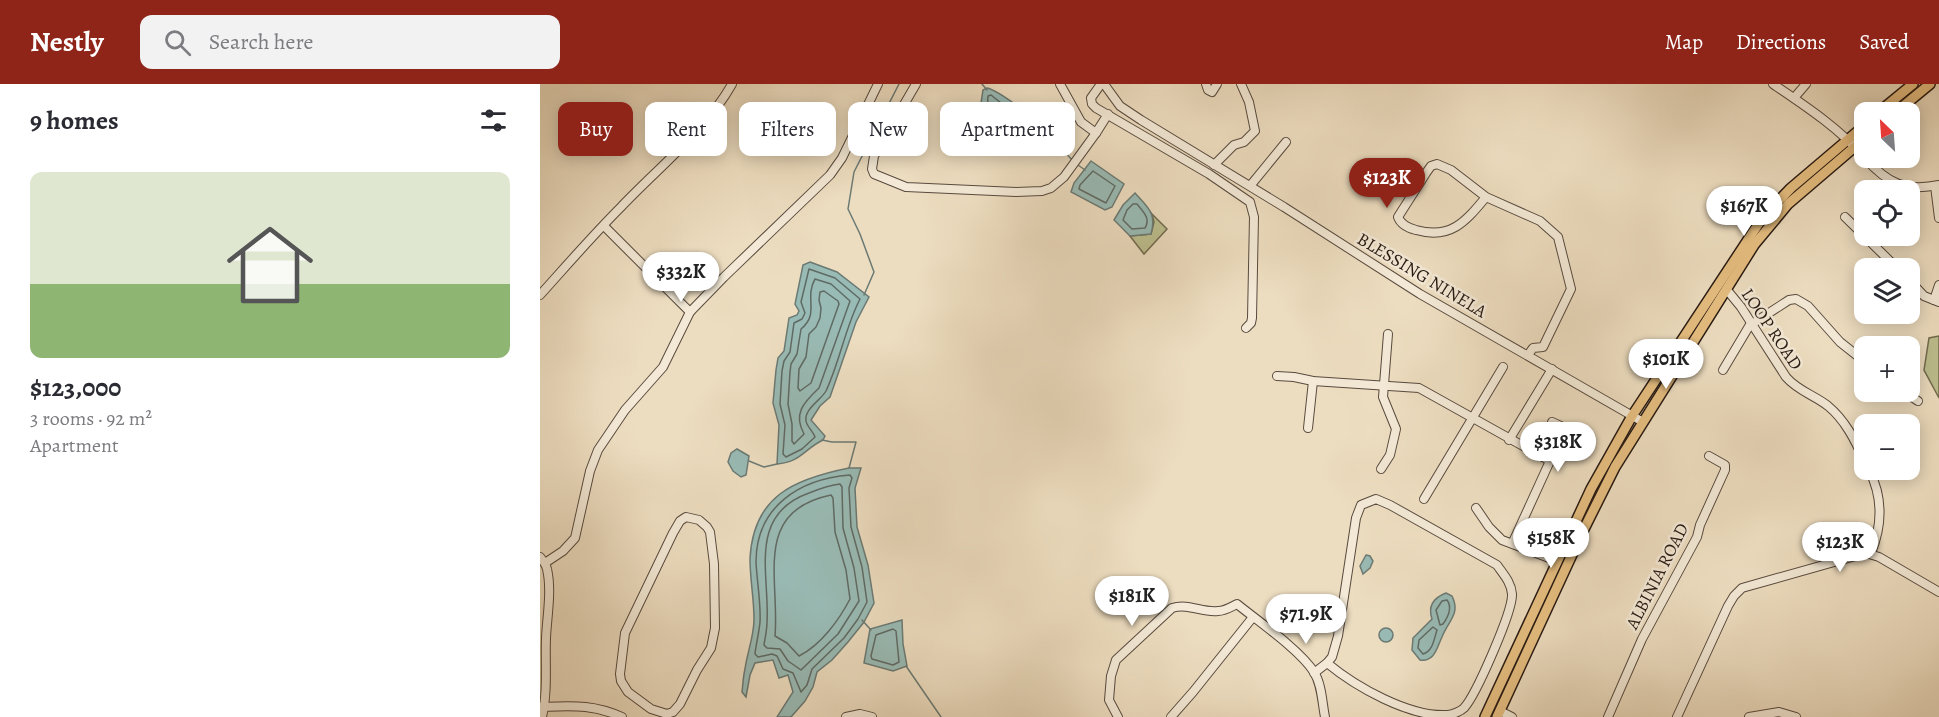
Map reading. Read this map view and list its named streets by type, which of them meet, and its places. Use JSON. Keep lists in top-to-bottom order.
{
  "streets": {
    "street": ["BLESSING NINELA", "LOOP ROAD", "ALBINIA ROAD"]
  },
  "north": "top left",
  "page": {
    "header": "Nestly",
    "search": "Search here",
    "nav": ["Map", "Directions", "Saved"],
    "heading": "9 homes",
    "map_buttons": ["+", "−"],
    "chip": [
      "Buy",
      "Rent",
      "Filters",
      "New",
      "Apartment"
    ],
    "list": [
      {
        "name": "$123,000",
        "note": "3 rooms · 92 m² · Apartment"
      }
    ],
    "price": [
      "$123K",
      "$167K",
      "$332K",
      "$101K",
      "$318K",
      "$158K",
      "$123K",
      "$181K",
      "$71.9K"
    ]
  }
}
